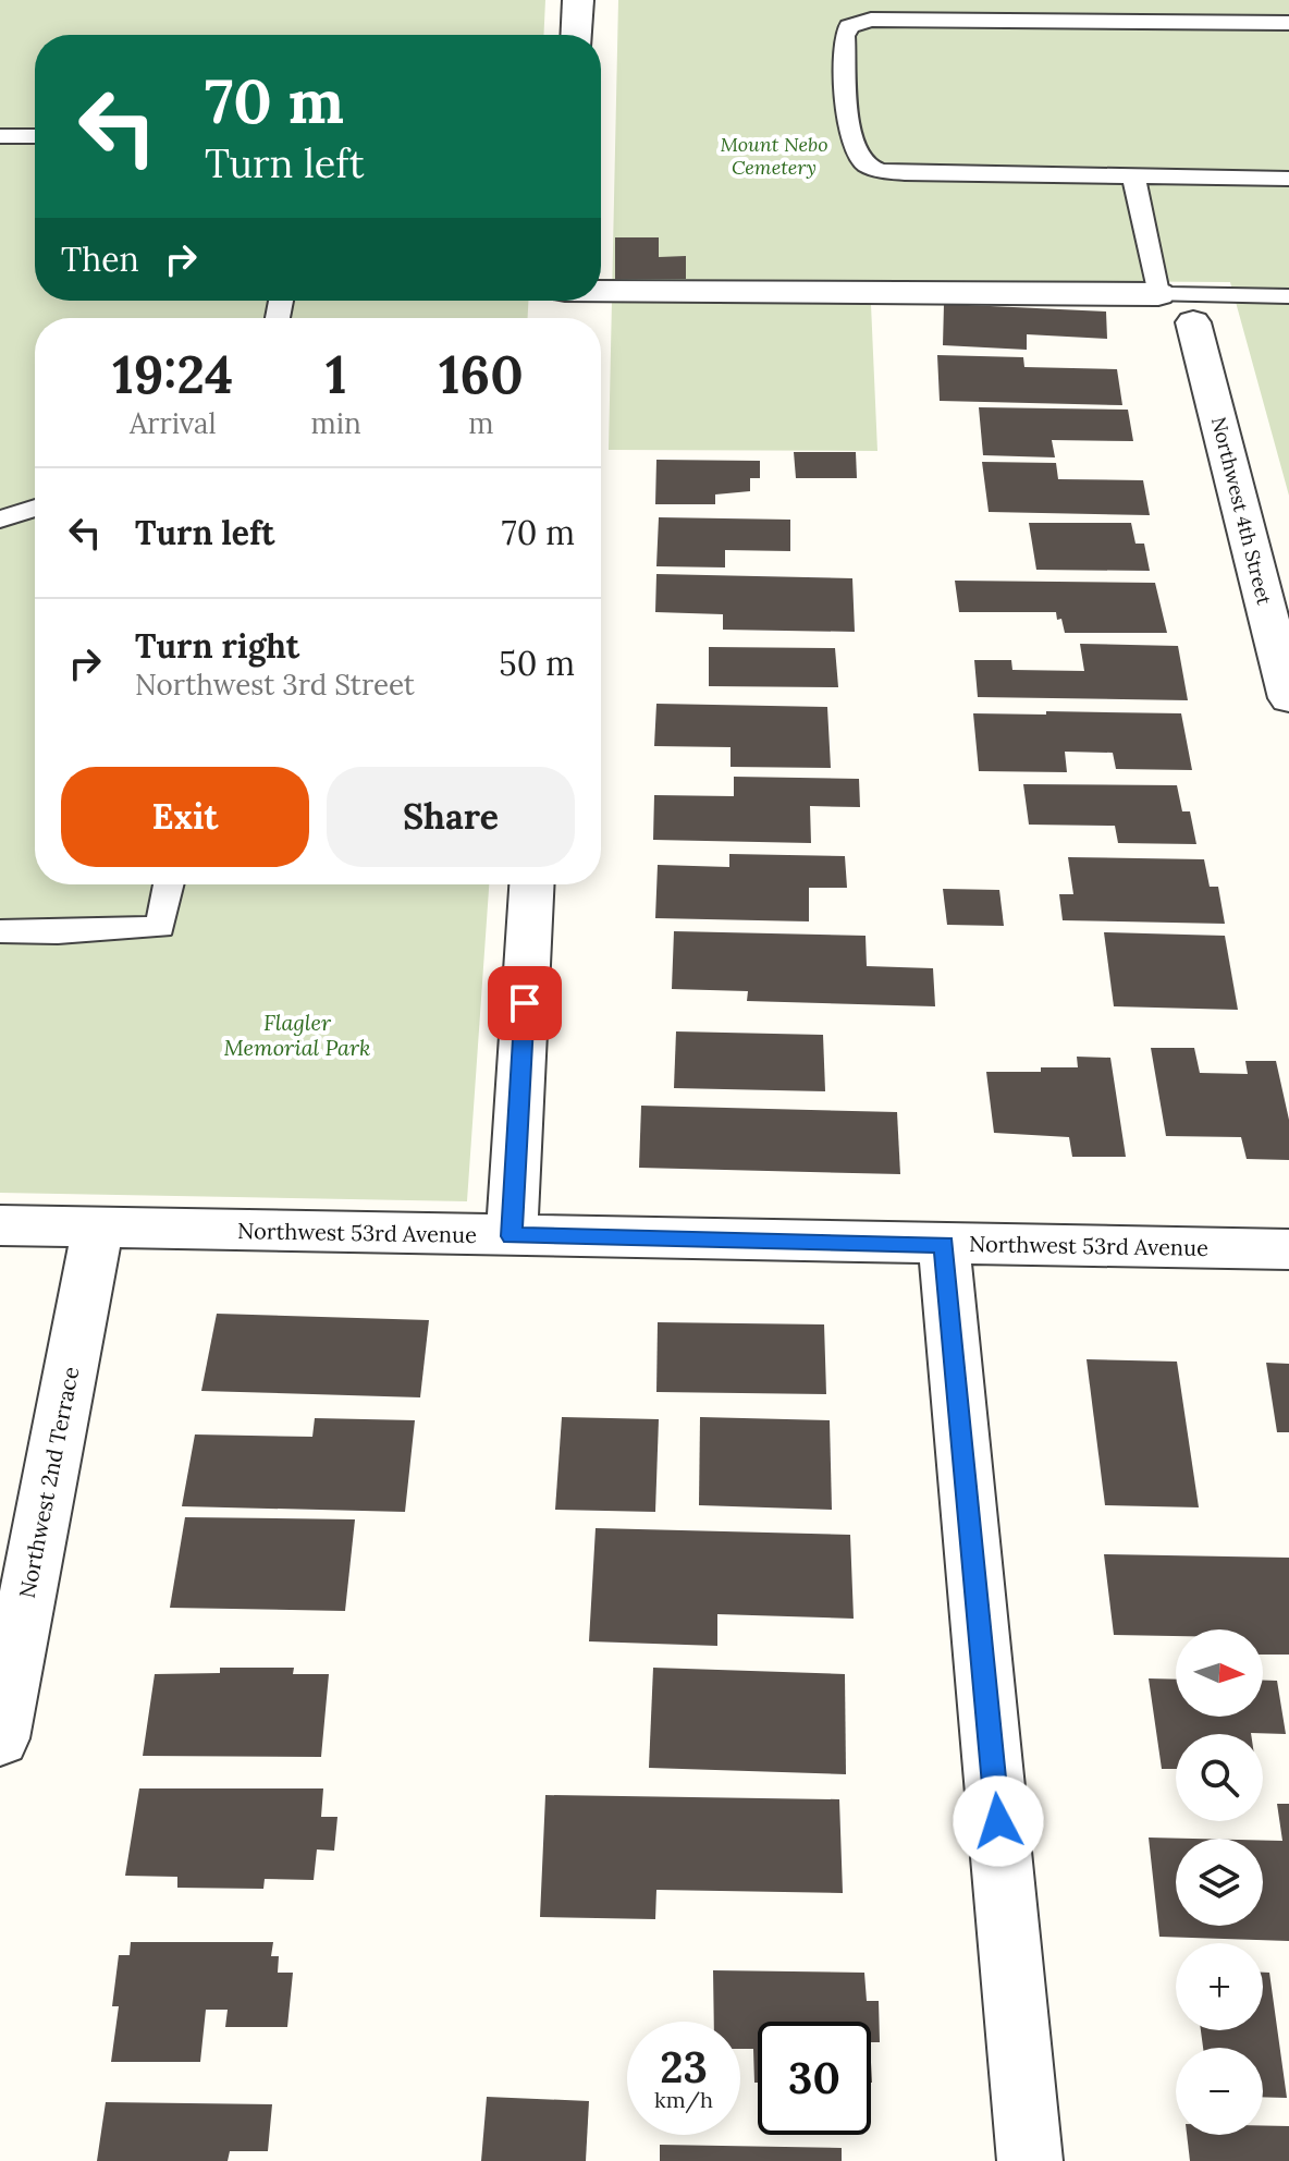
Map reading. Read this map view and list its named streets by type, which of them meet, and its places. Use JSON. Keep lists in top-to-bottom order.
{
  "streets": {
    "street": ["Northwest 4th Street", "Northwest 53rd Avenue", "Northwest 2nd Terrace"]
  },
  "crossings": [
    ["Northwest 53rd Avenue", "Northwest 2nd Terrace"]
  ],
  "parks": ["Mount Nebo Cemetery", "Flagler Memorial Park"],
  "north": "right",
  "page": {
    "turn": ["70 m", "Turn left"],
    "then": "Then",
    "eta": [
      "19:24",
      "Arrival",
      "1",
      "min",
      "160",
      "m"
    ],
    "list": [
      {
        "name": "Turn left",
        "value": "70 m"
      },
      {
        "name": "Turn right",
        "note": "Northwest 3rd Street",
        "value": "50 m"
      }
    ],
    "buttons": ["Exit", "Share"],
    "map_buttons": ["+", "−"],
    "speed": "23 km/h",
    "limit": "30"
  }
}
